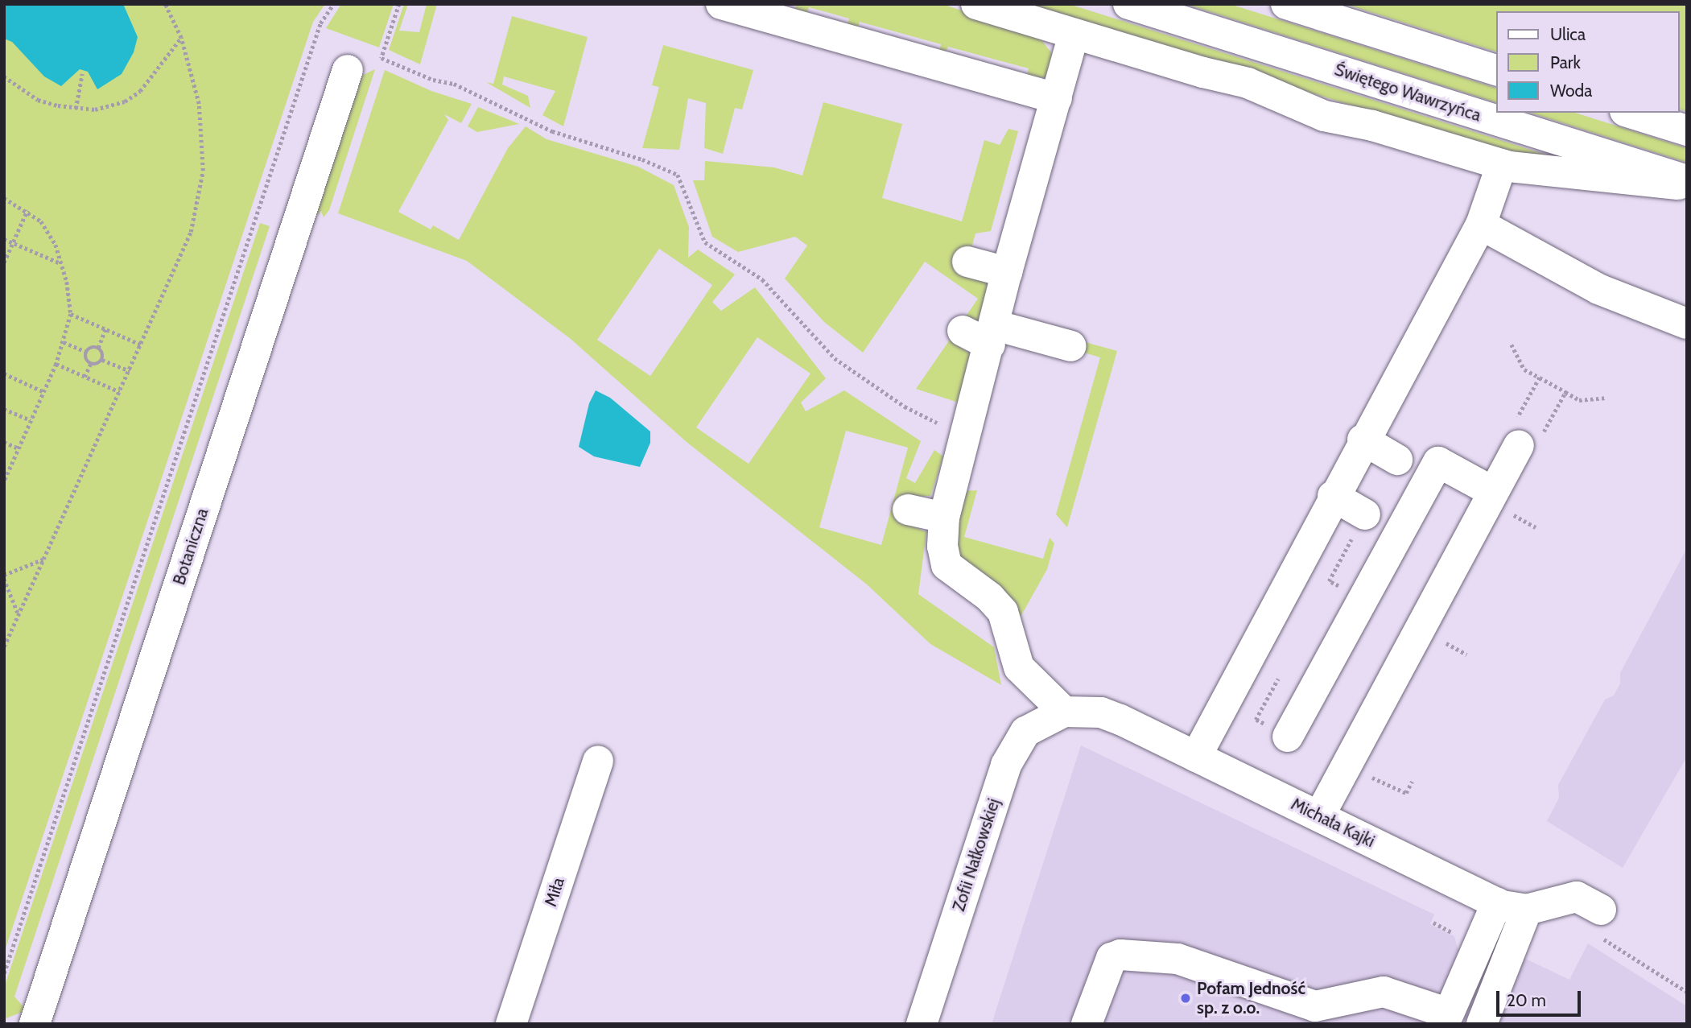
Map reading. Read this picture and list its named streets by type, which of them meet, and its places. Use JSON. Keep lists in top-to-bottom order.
{
  "streets": {
    "street": [
      "Świętego Wawrzyńca",
      "Botaniczna",
      "Michała Kajki",
      "Zofii Nałkowskiej",
      "Miła"
    ]
  },
  "crossings": [
    ["Michała Kajki", "Zofii Nałkowskiej"]
  ],
  "places": ["Pofam Jedność sp. z o.o."],
  "legend": ["Ulica", "Park", "Woda"],
  "scale_bar": "20 m"
}
